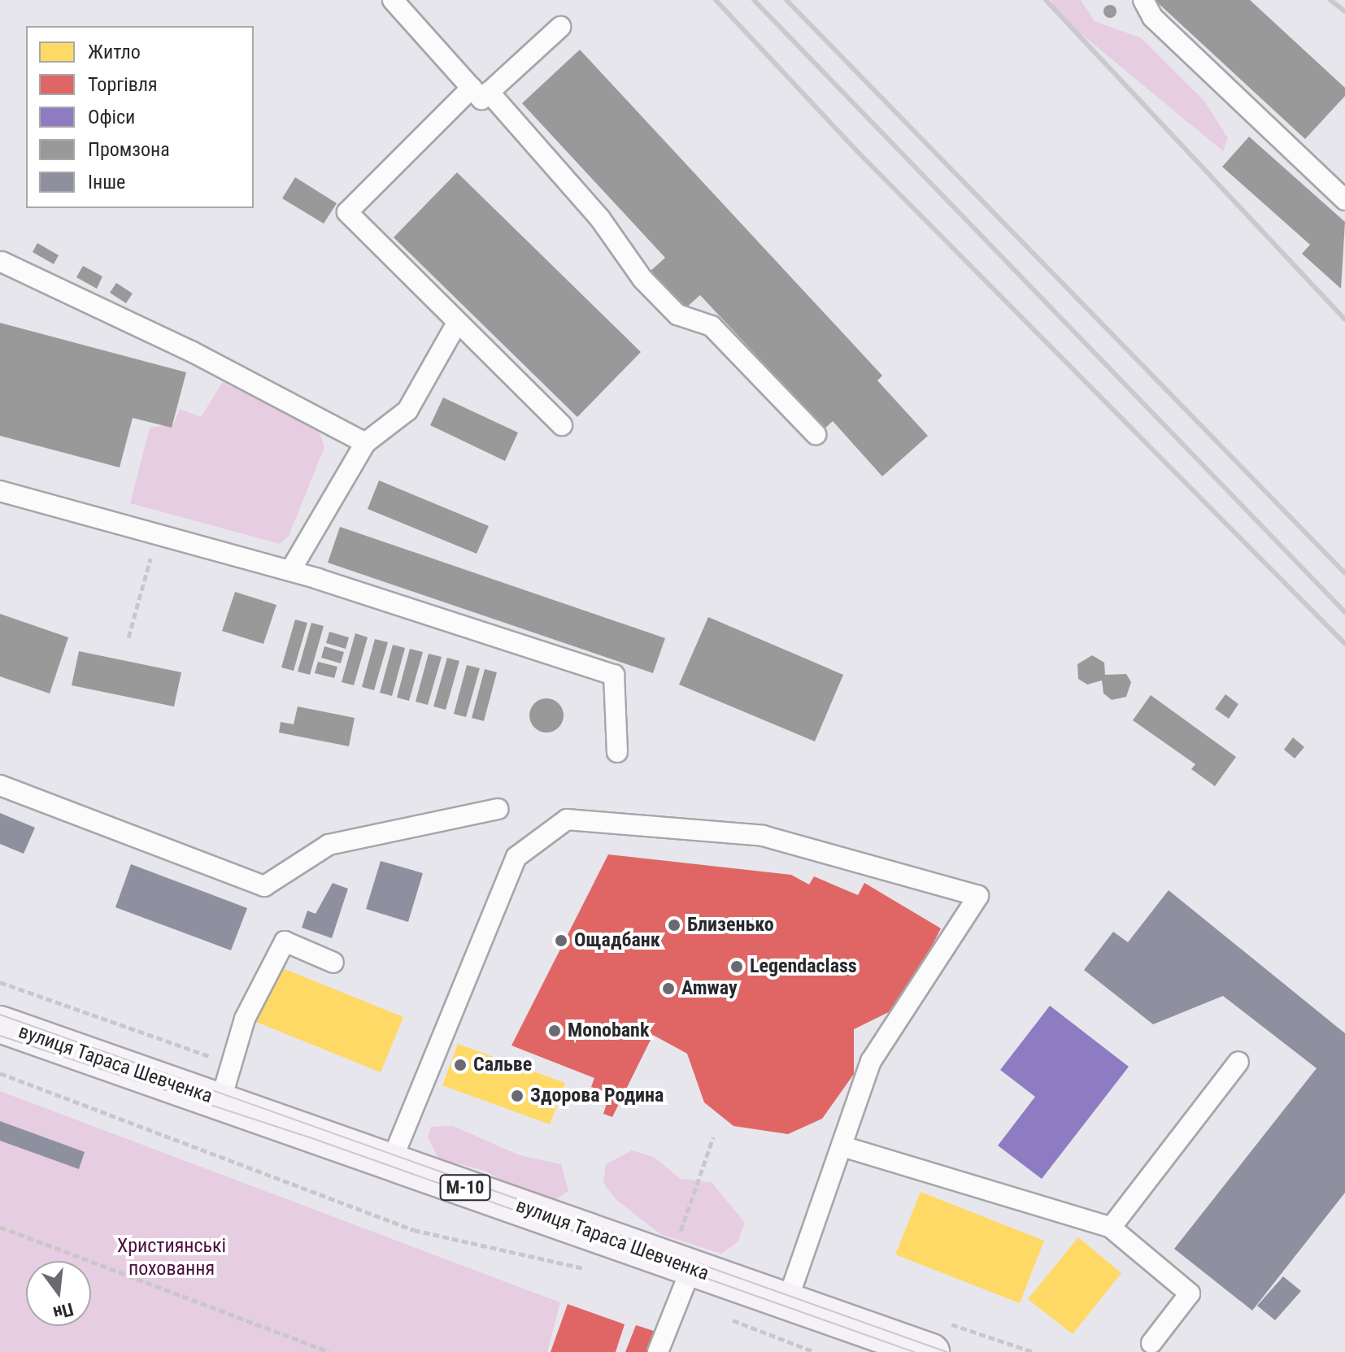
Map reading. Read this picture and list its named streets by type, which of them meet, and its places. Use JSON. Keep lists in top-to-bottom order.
{
  "streets": {
    "main road": ["вулиця Тараса Шевченка", "М-10"]
  },
  "parks": ["Християнські поховання"],
  "places": [
    "Близенько",
    "Ощадбанк",
    "Legendaclass",
    "Amway",
    "Monobank",
    "Сальве",
    "Здорова Родина"
  ],
  "legend": [
    "Житло",
    "Торгівля",
    "Офіси",
    "Промзона",
    "Інше"
  ],
  "north": "bottom"
}
